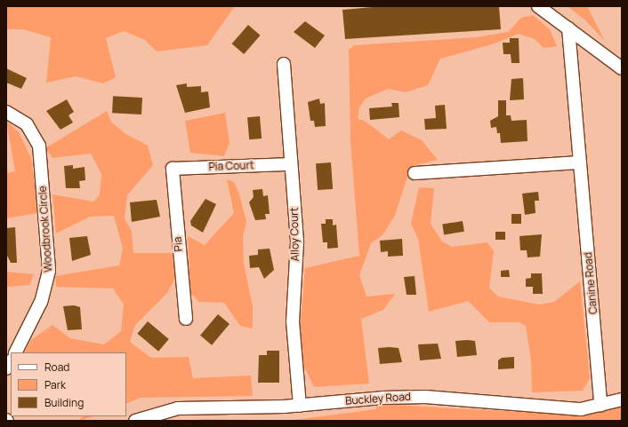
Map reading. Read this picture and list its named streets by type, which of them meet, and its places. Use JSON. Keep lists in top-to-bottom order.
{
  "streets": {
    "street": [
      "Pia Court",
      "Woodbrook Circle",
      "Alloy Court",
      "Pia",
      "Canine Road",
      "Buckley Road"
    ]
  },
  "crossings": [
    ["Pia Court", "Alloy Court"],
    ["Pia Court", "Pia"],
    ["Alloy Court", "Buckley Road"],
    ["Canine Road", "Buckley Road"]
  ],
  "legend": ["Road", "Park", "Building"]
}
